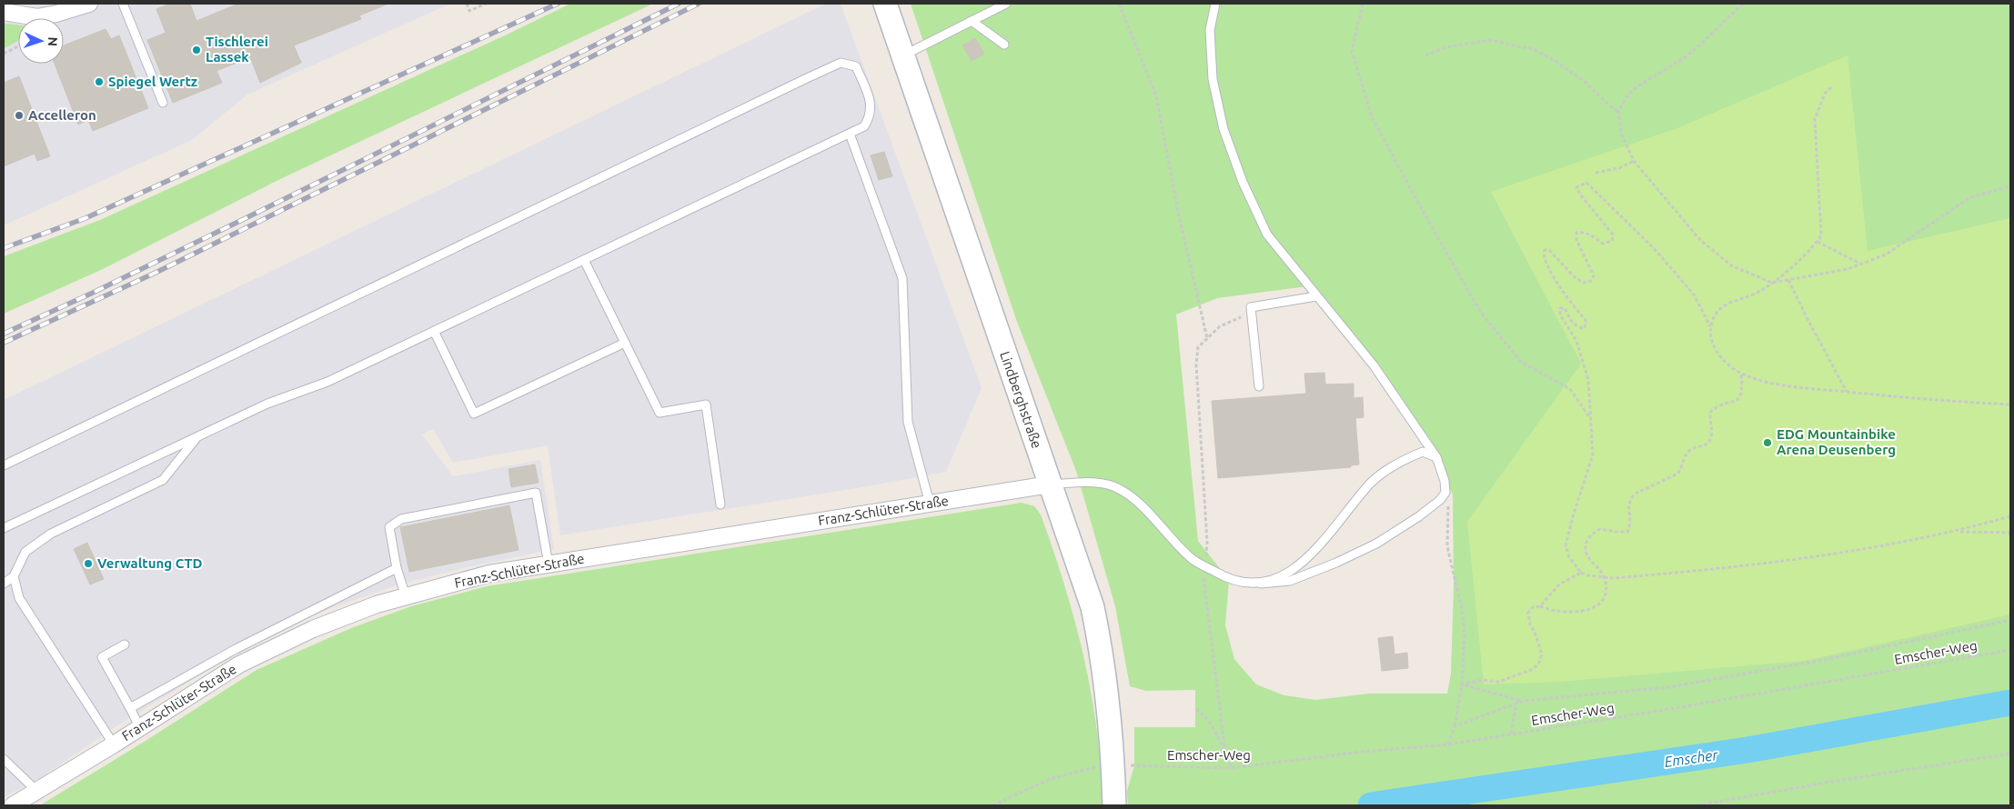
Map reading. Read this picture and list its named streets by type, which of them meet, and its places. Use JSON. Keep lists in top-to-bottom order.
{
  "streets": {
    "main road": ["Lindberghstraße"],
    "street": ["Franz-Schlüter-Straße"],
    "path": ["Emscher-Weg"]
  },
  "crossings": [
    ["Lindberghstraße", "Franz-Schlüter-Straße"]
  ],
  "water": ["Emscher"],
  "places": [
    "Tischlerei Lassek",
    "Spiegel Wertz",
    "Accelleron",
    "EDG Mountainbike Arena Deusenberg",
    "Verwaltung CTD"
  ],
  "north": "right"
}
